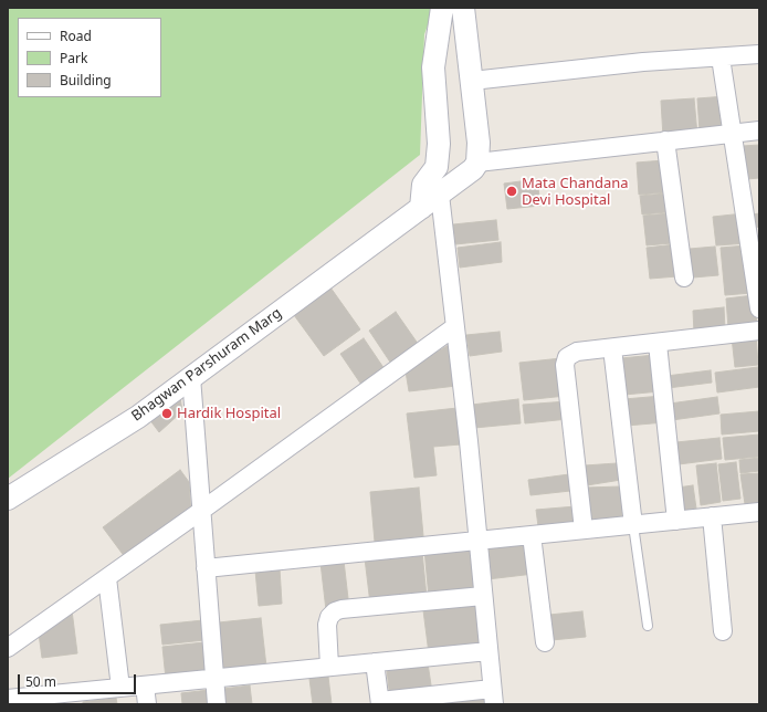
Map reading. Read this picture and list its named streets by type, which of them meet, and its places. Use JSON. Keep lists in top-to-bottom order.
{
  "streets": {
    "street": ["Bhagwan Parshuram Marg"]
  },
  "places": ["Mata Chandana Devi Hospital", "Hardik Hospital"],
  "legend": ["Road", "Park", "Building"],
  "scale_bar": "50 m"
}
